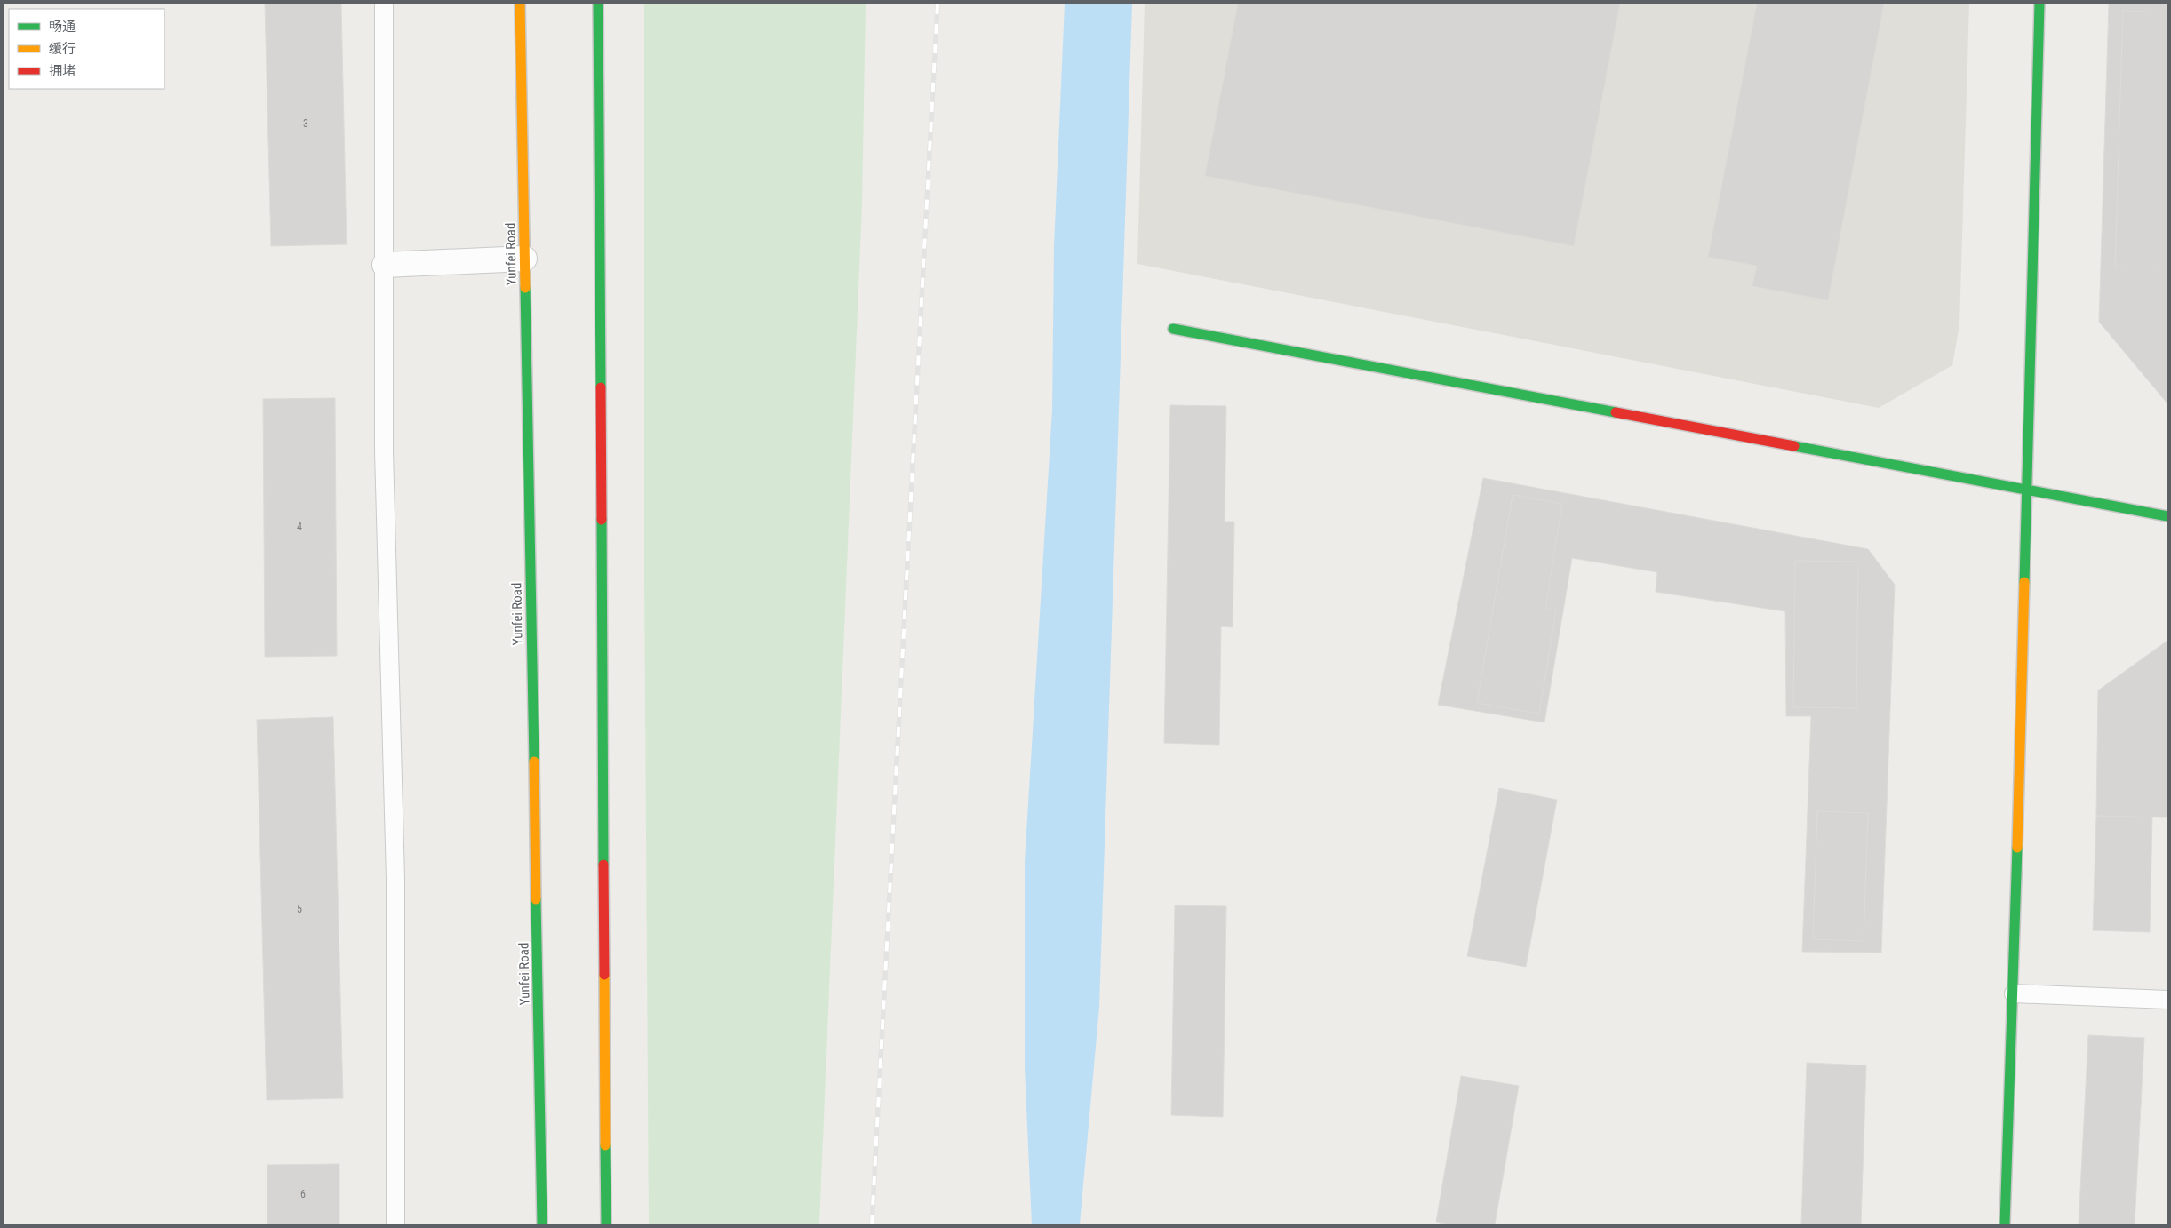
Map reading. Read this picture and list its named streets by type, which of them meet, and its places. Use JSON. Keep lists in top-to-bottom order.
{
  "streets": {
    "main road": ["Yunfei Road"]
  },
  "house_numbers": [
    "3",
    "4",
    "5",
    "6"
  ],
  "legend": ["畅通", "缓行", "拥堵"]
}
